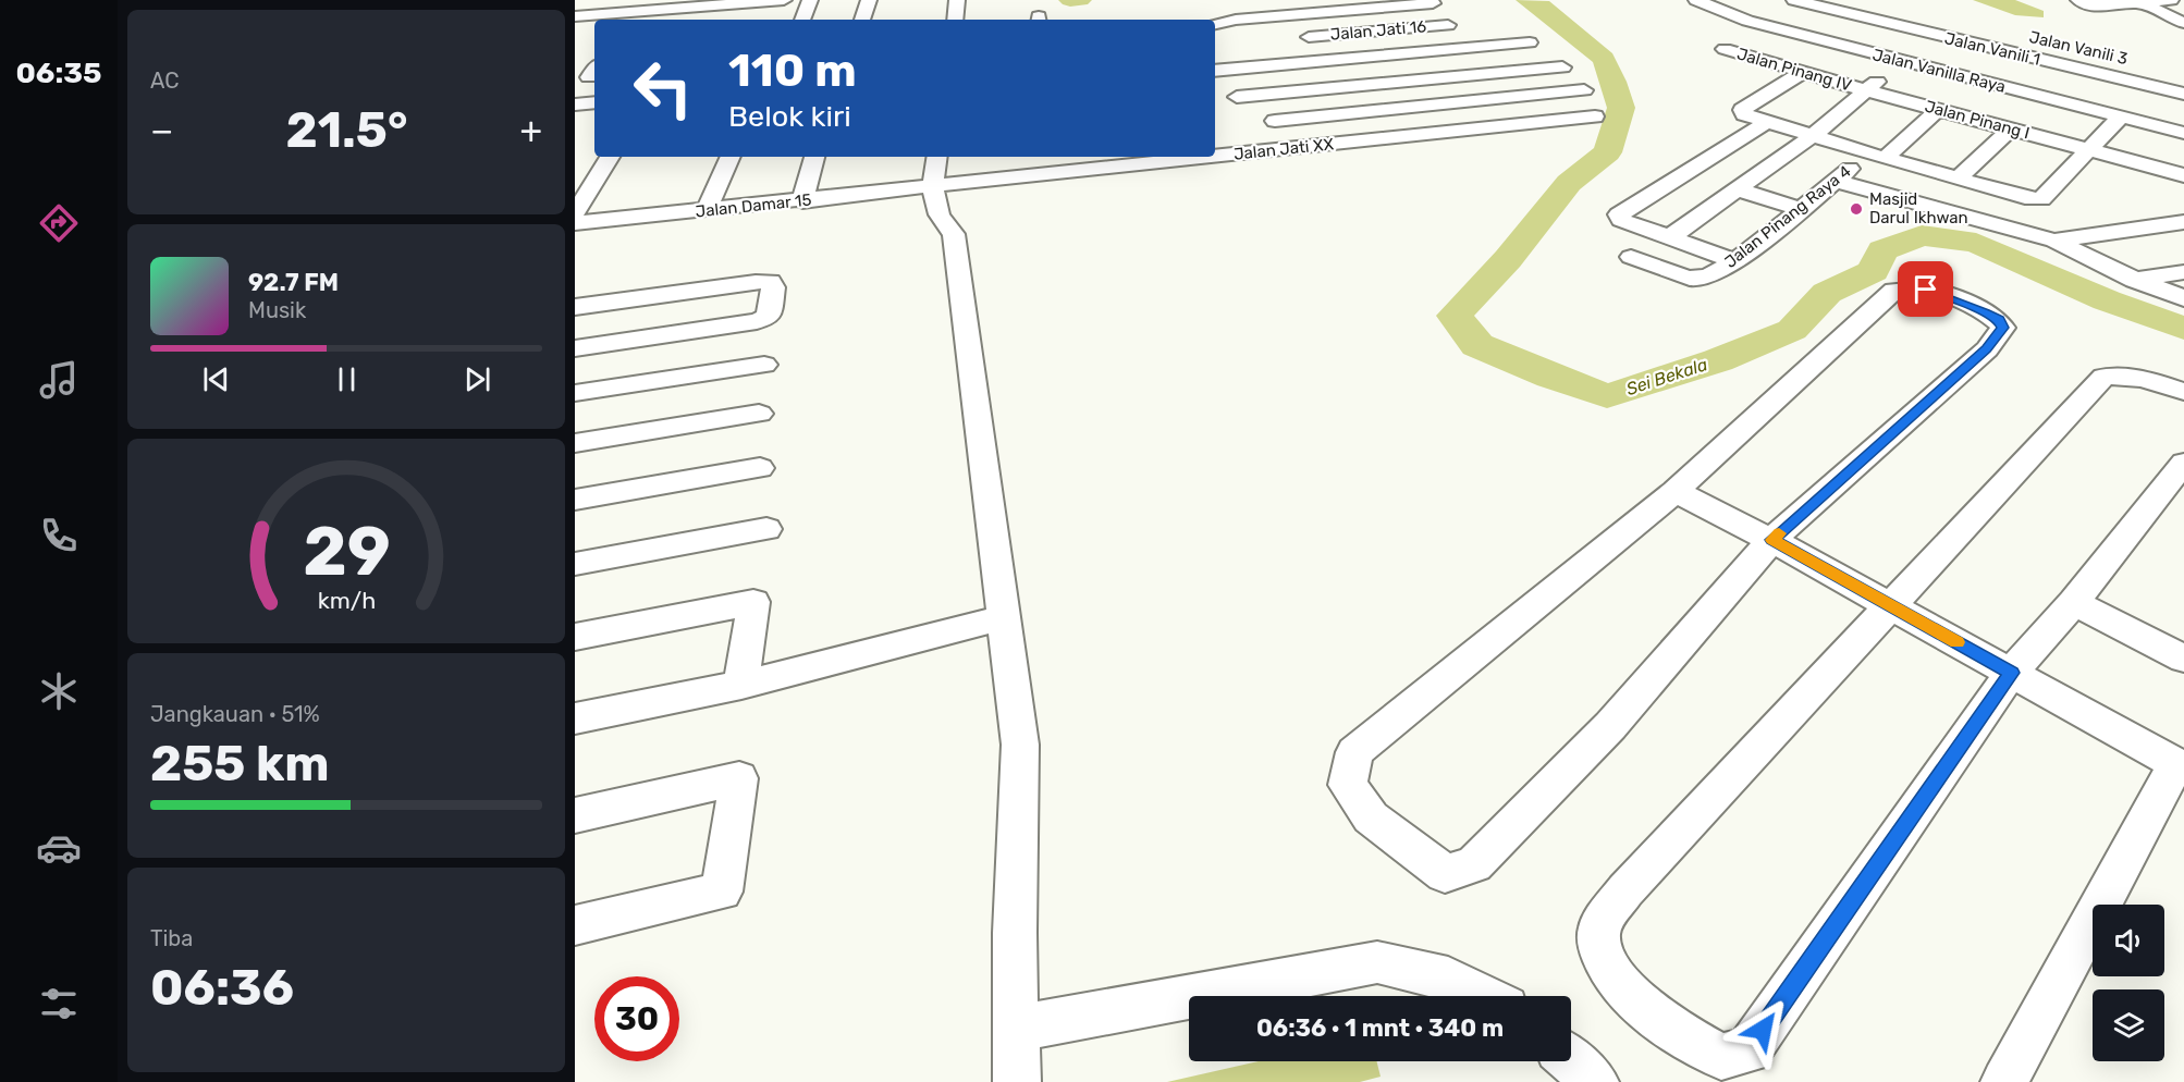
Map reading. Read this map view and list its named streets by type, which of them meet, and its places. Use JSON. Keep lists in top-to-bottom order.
{
  "streets": {
    "street": [
      "Jalan Jati 16",
      "Jalan Vanili 1",
      "Jalan Pinang IV",
      "Jalan Vanilla Raya",
      "Jalan Pinang I",
      "Jalan Jati XX",
      "Jalan Damar 15",
      "Jalan Pinang Raya 4"
    ]
  },
  "crossings": [
    ["Jalan Pinang IV", "Jalan Pinang I"],
    ["Jalan Pinang I", "Jalan Pinang Raya 4"],
    ["Jalan Jati XX", "Jalan Damar 15"]
  ],
  "water": ["Sei Bekala"],
  "places": ["Masjid Darul Ikhwan"],
  "page": {
    "tabs": "06:35",
    "tile": [
      "AC",
      ["Jangkauan · 51%", "255 km"],
      ["Tiba", "06:36"]
    ],
    "turn": ["110 m", "Belok kiri"],
    "heat": ["−", "21.5°", "+"],
    "song": ["92.7 FM", "Musik"],
    "limit": "30",
    "trip": "06:36 · 1 mnt · 340 m",
    "gauge": ["29", "km/h"]
  }
}
